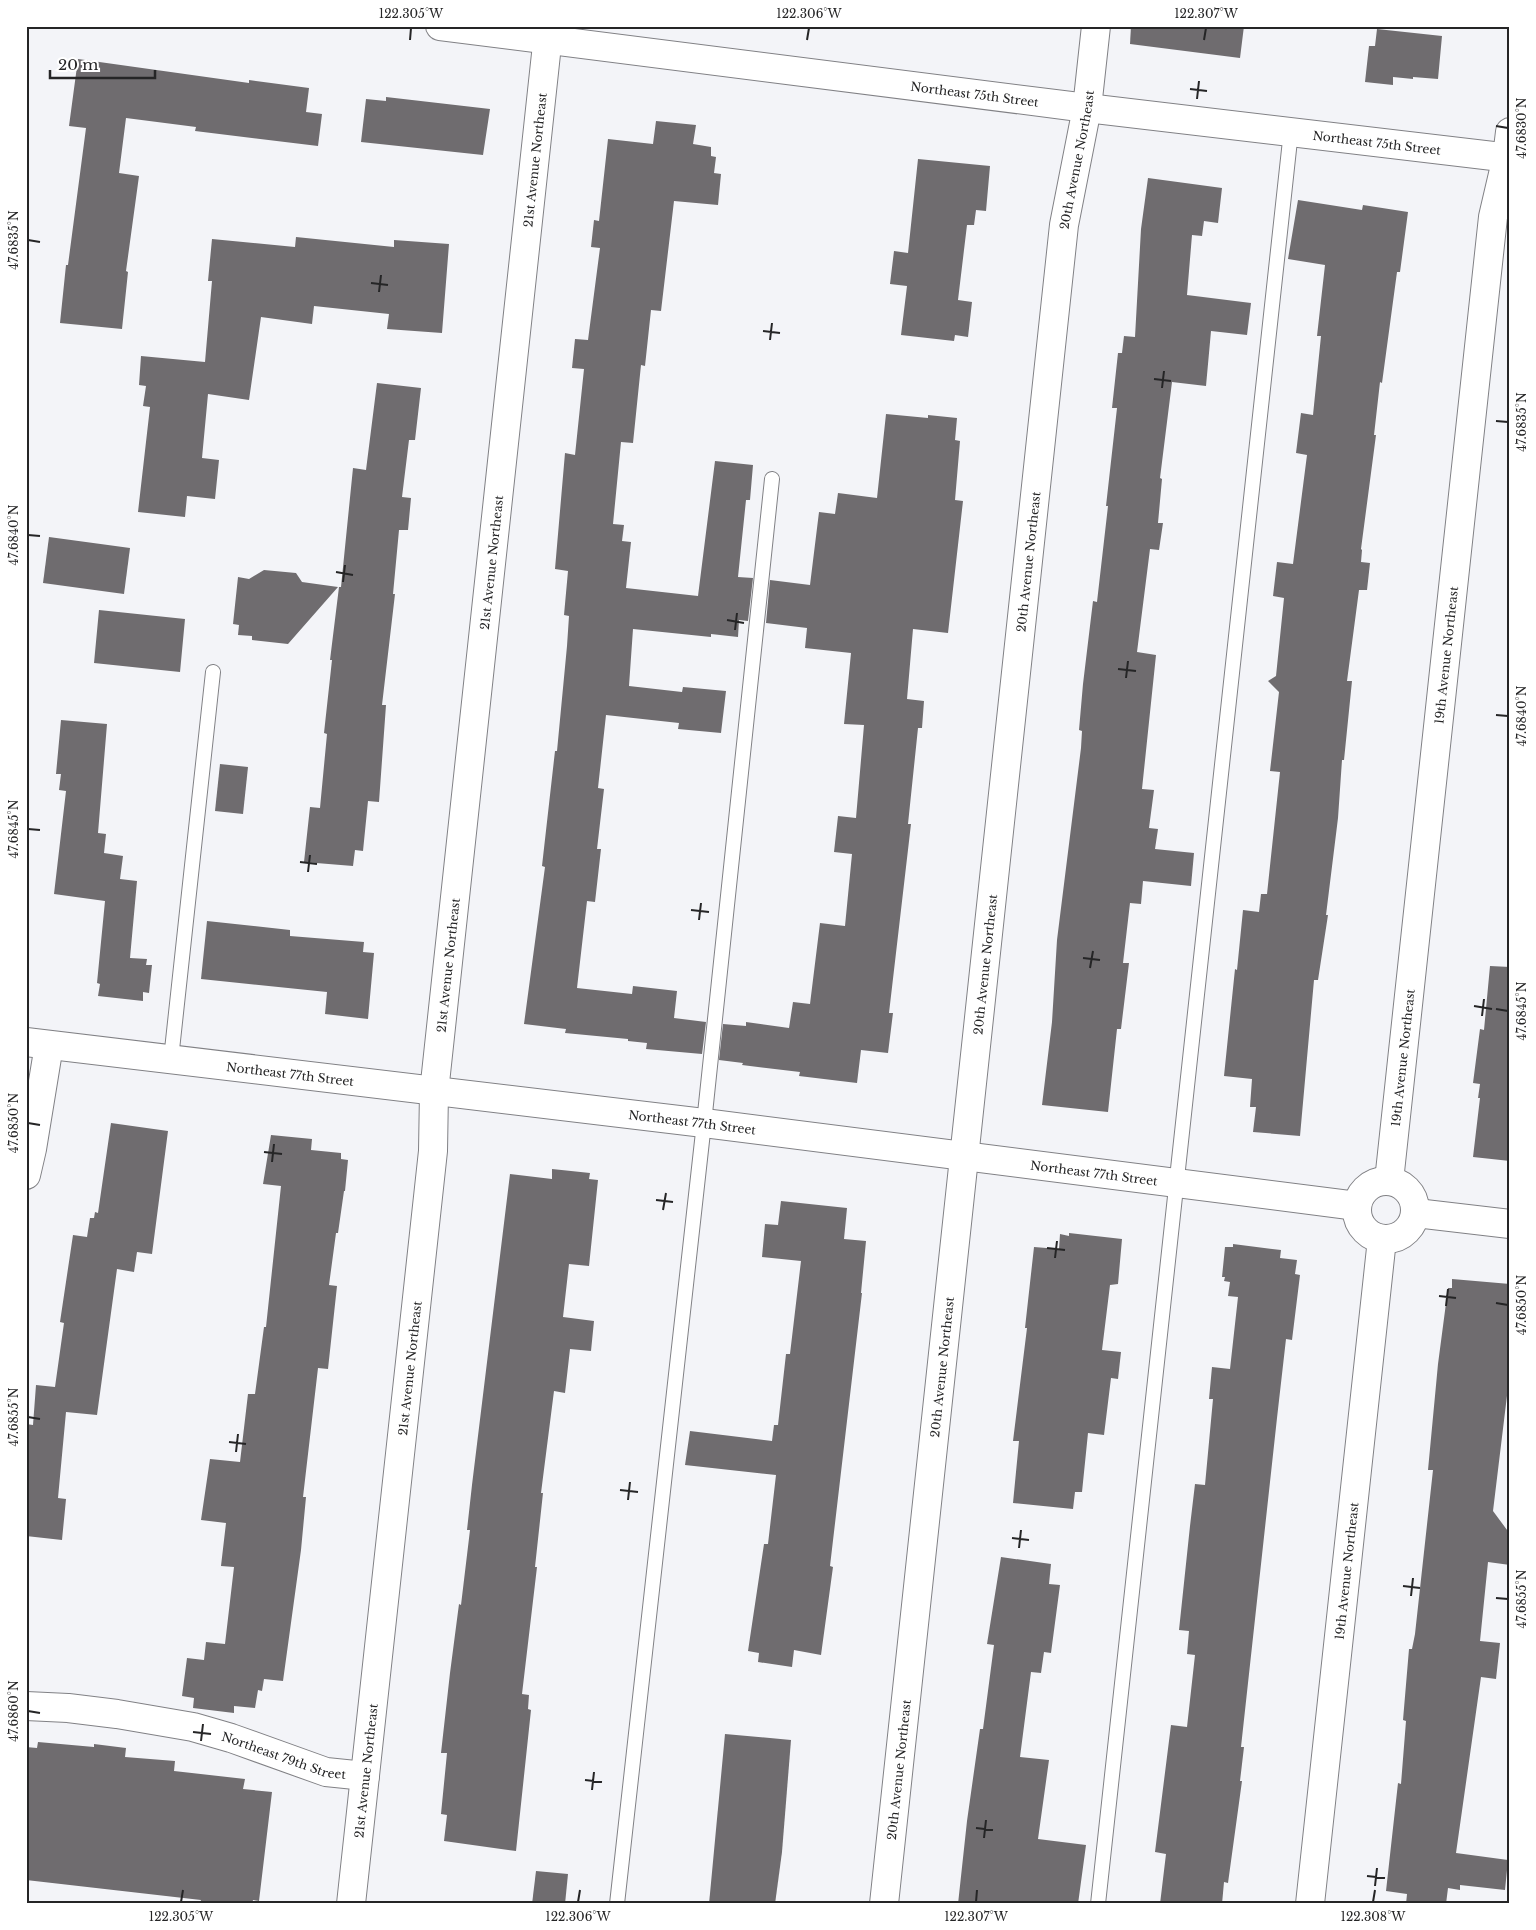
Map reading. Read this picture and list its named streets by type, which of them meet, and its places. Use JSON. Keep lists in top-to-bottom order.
{
  "streets": {
    "street": [
      "Northeast 75th Street",
      "21st Avenue Northeast",
      "20th Avenue Northeast",
      "19th Avenue Northeast",
      "Northeast 77th Street",
      "Northeast 79th Street"
    ]
  },
  "crossings": [
    ["Northeast 75th Street", "21st Avenue Northeast"],
    ["Northeast 75th Street", "20th Avenue Northeast"],
    ["Northeast 75th Street", "19th Avenue Northeast"],
    ["21st Avenue Northeast", "Northeast 77th Street"],
    ["21st Avenue Northeast", "Northeast 79th Street"],
    ["20th Avenue Northeast", "Northeast 77th Street"],
    ["19th Avenue Northeast", "Northeast 77th Street"]
  ],
  "scale_bar": "20 m",
  "coordinates": [
    "122.305°W",
    "122.306°W",
    "122.307°W",
    "47.6830°N",
    "47.6835°N",
    "47.6840°N",
    "47.6845°N",
    "47.6850°N",
    "47.6855°N",
    "47.6860°N",
    "122.308°W"
  ]
}
